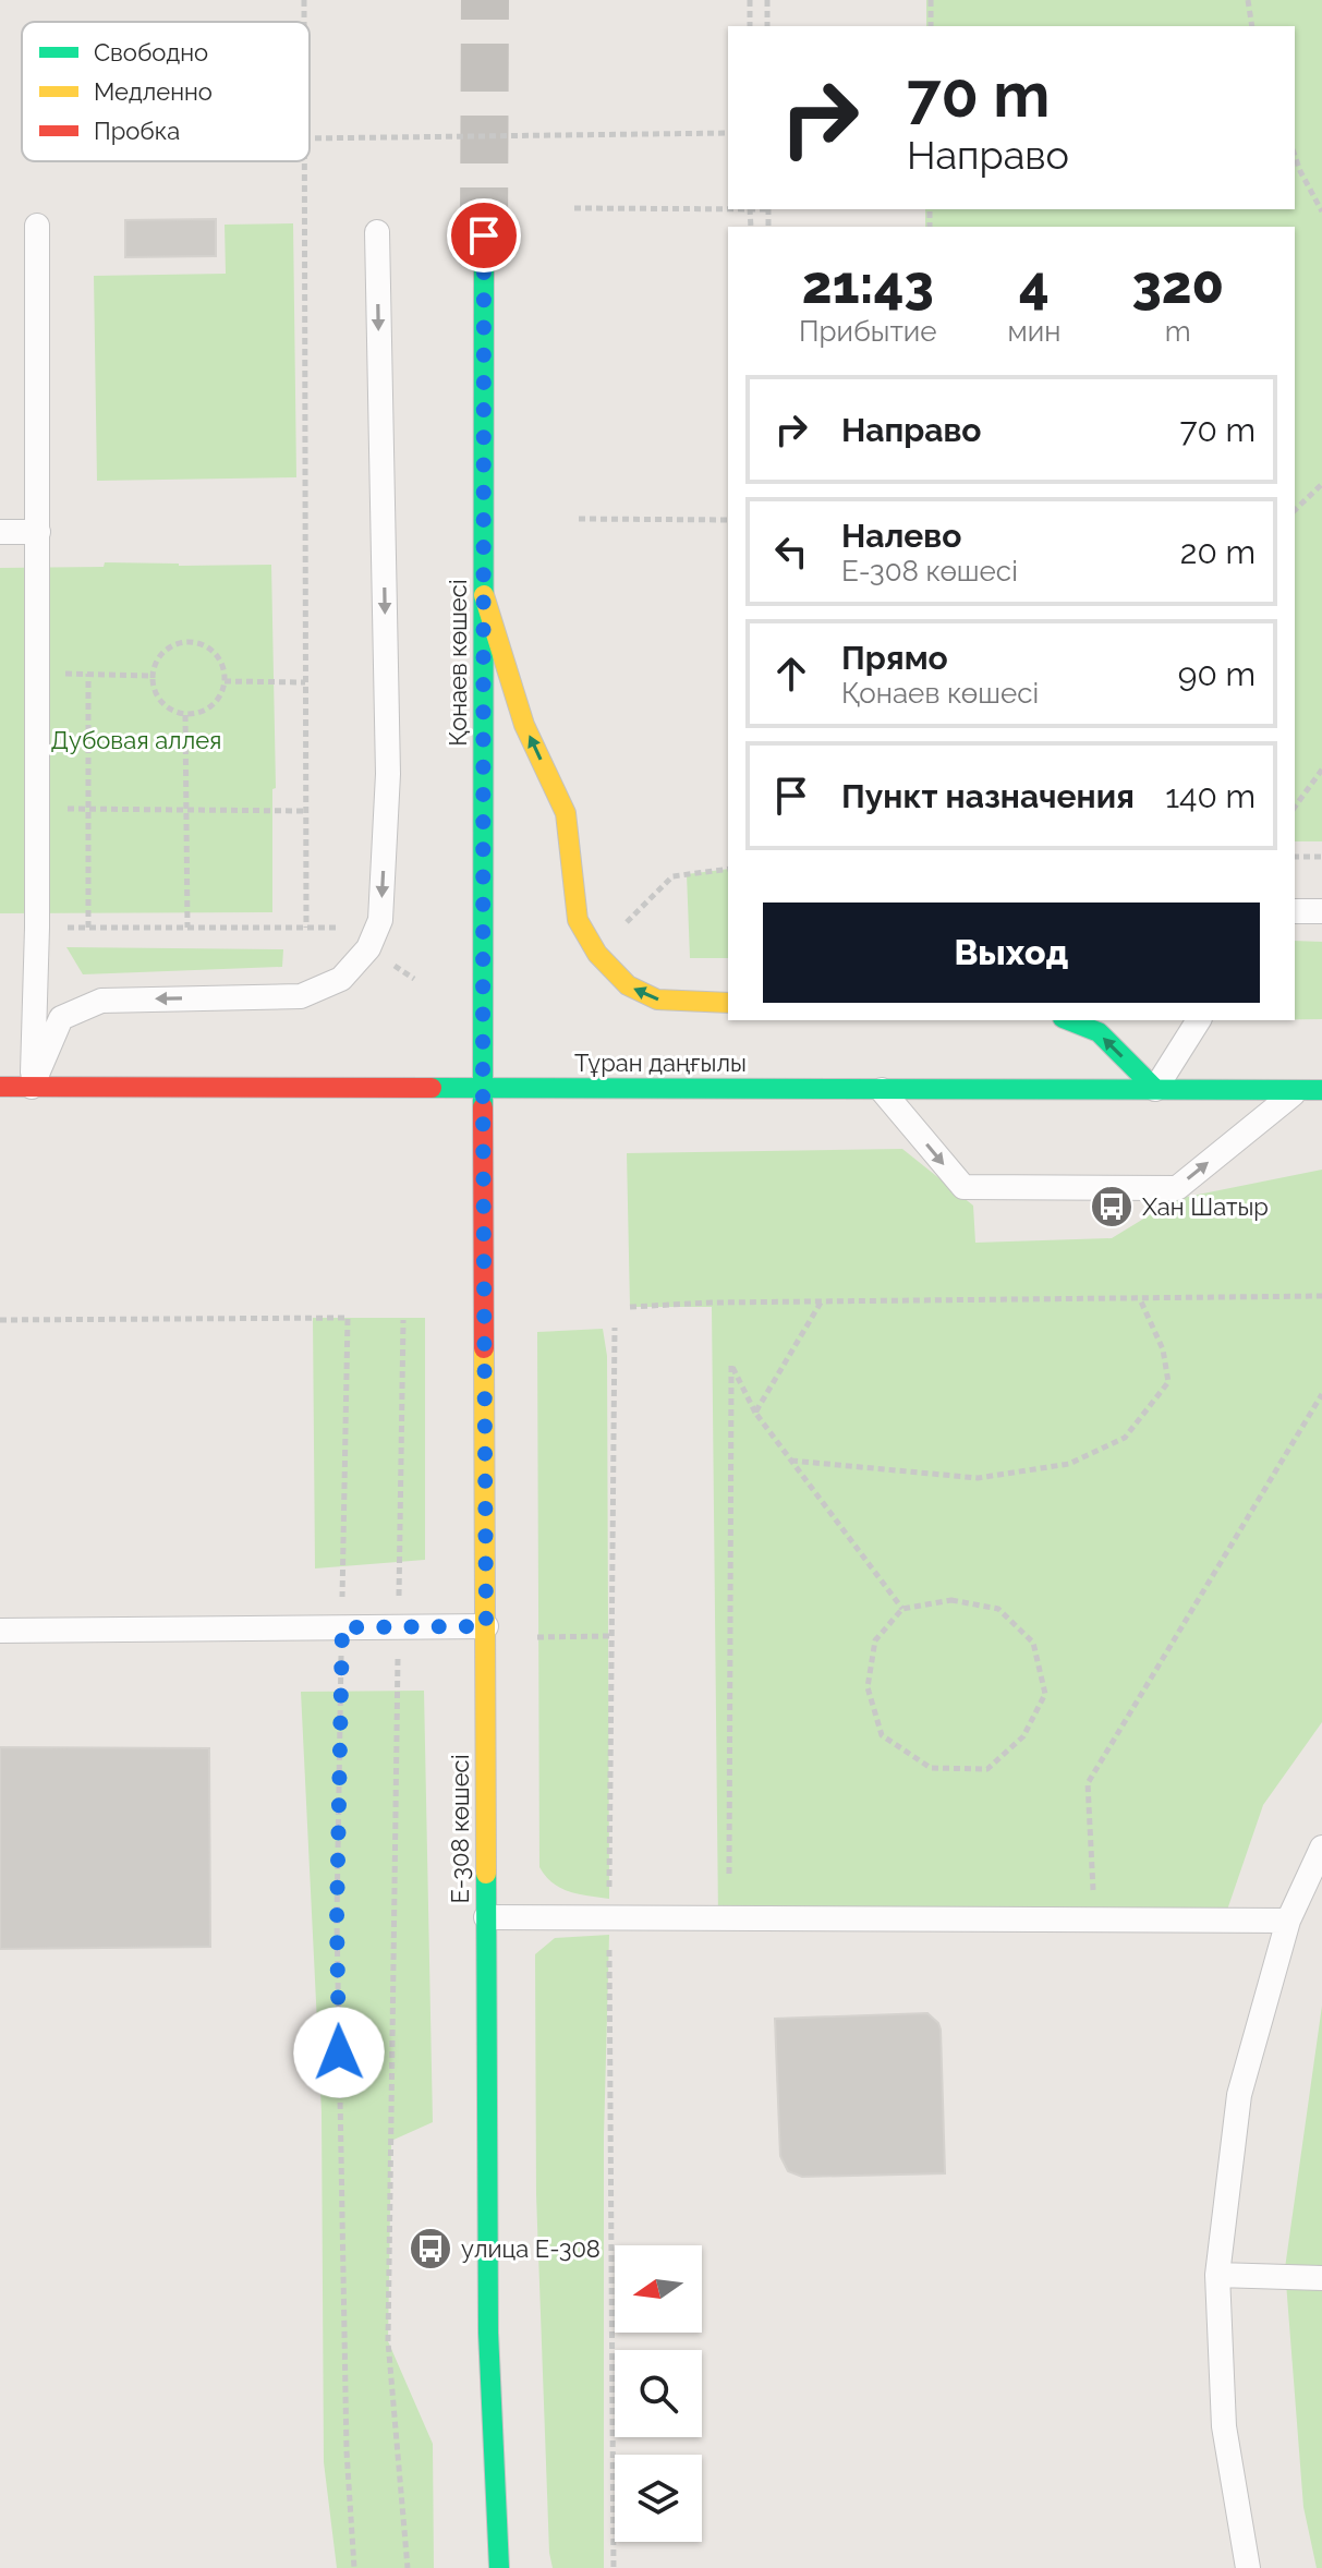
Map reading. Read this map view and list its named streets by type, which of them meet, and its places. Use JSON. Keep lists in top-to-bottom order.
{
  "streets": {
    "main road": ["Қонаев көшесі", "Тұран даңғылы", "Е-308 көшесі"]
  },
  "crossings": [
    ["Қонаев көшесі", "Тұран даңғылы"],
    ["Қонаев көшесі", "Е-308 көшесі"],
    ["Тұран даңғылы", "Е-308 көшесі"]
  ],
  "parks": ["Дубовая аллея"],
  "places": {
    "bus stop": ["Хан Шатыр", "улица Е-308"]
  },
  "legend": ["Свободно", "Медленно", "Пробка"],
  "north": "left",
  "page": {
    "turn": ["70 m", "Направо"],
    "eta": [
      "21:43",
      "Прибытие",
      "4",
      "мин",
      "320",
      "m"
    ],
    "list": [
      {
        "name": "Направо",
        "value": "70 m"
      },
      {
        "name": "Налево",
        "note": "Е-308 көшесі",
        "value": "20 m"
      },
      {
        "name": "Прямо",
        "note": "Қонаев көшесі",
        "value": "90 m"
      },
      {
        "name": "Пункт назначения",
        "value": "140 m"
      }
    ],
    "buttons": "Выход"
  }
}
